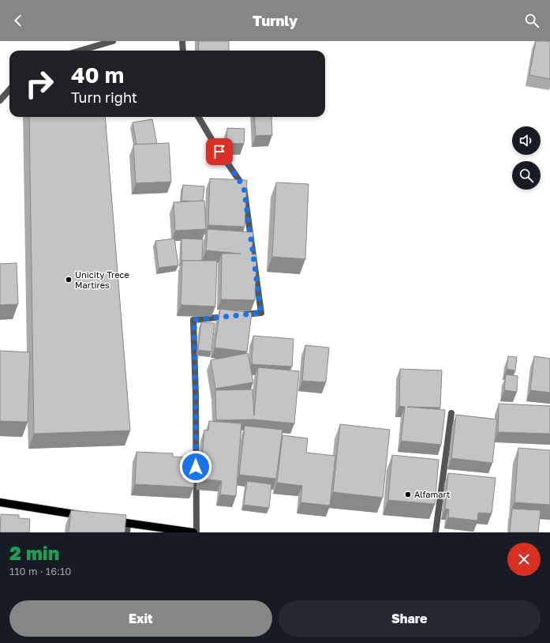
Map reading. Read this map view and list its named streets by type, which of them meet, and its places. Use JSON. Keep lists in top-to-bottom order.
{
  "places": ["Unicity Trece Martires", "Alfamart"],
  "page": {
    "header": "Turnly",
    "turn": ["40 m", "Turn right"],
    "heading": ["2 min", "110 m · 16:10"],
    "buttons": ["Exit", "Share"]
  }
}
